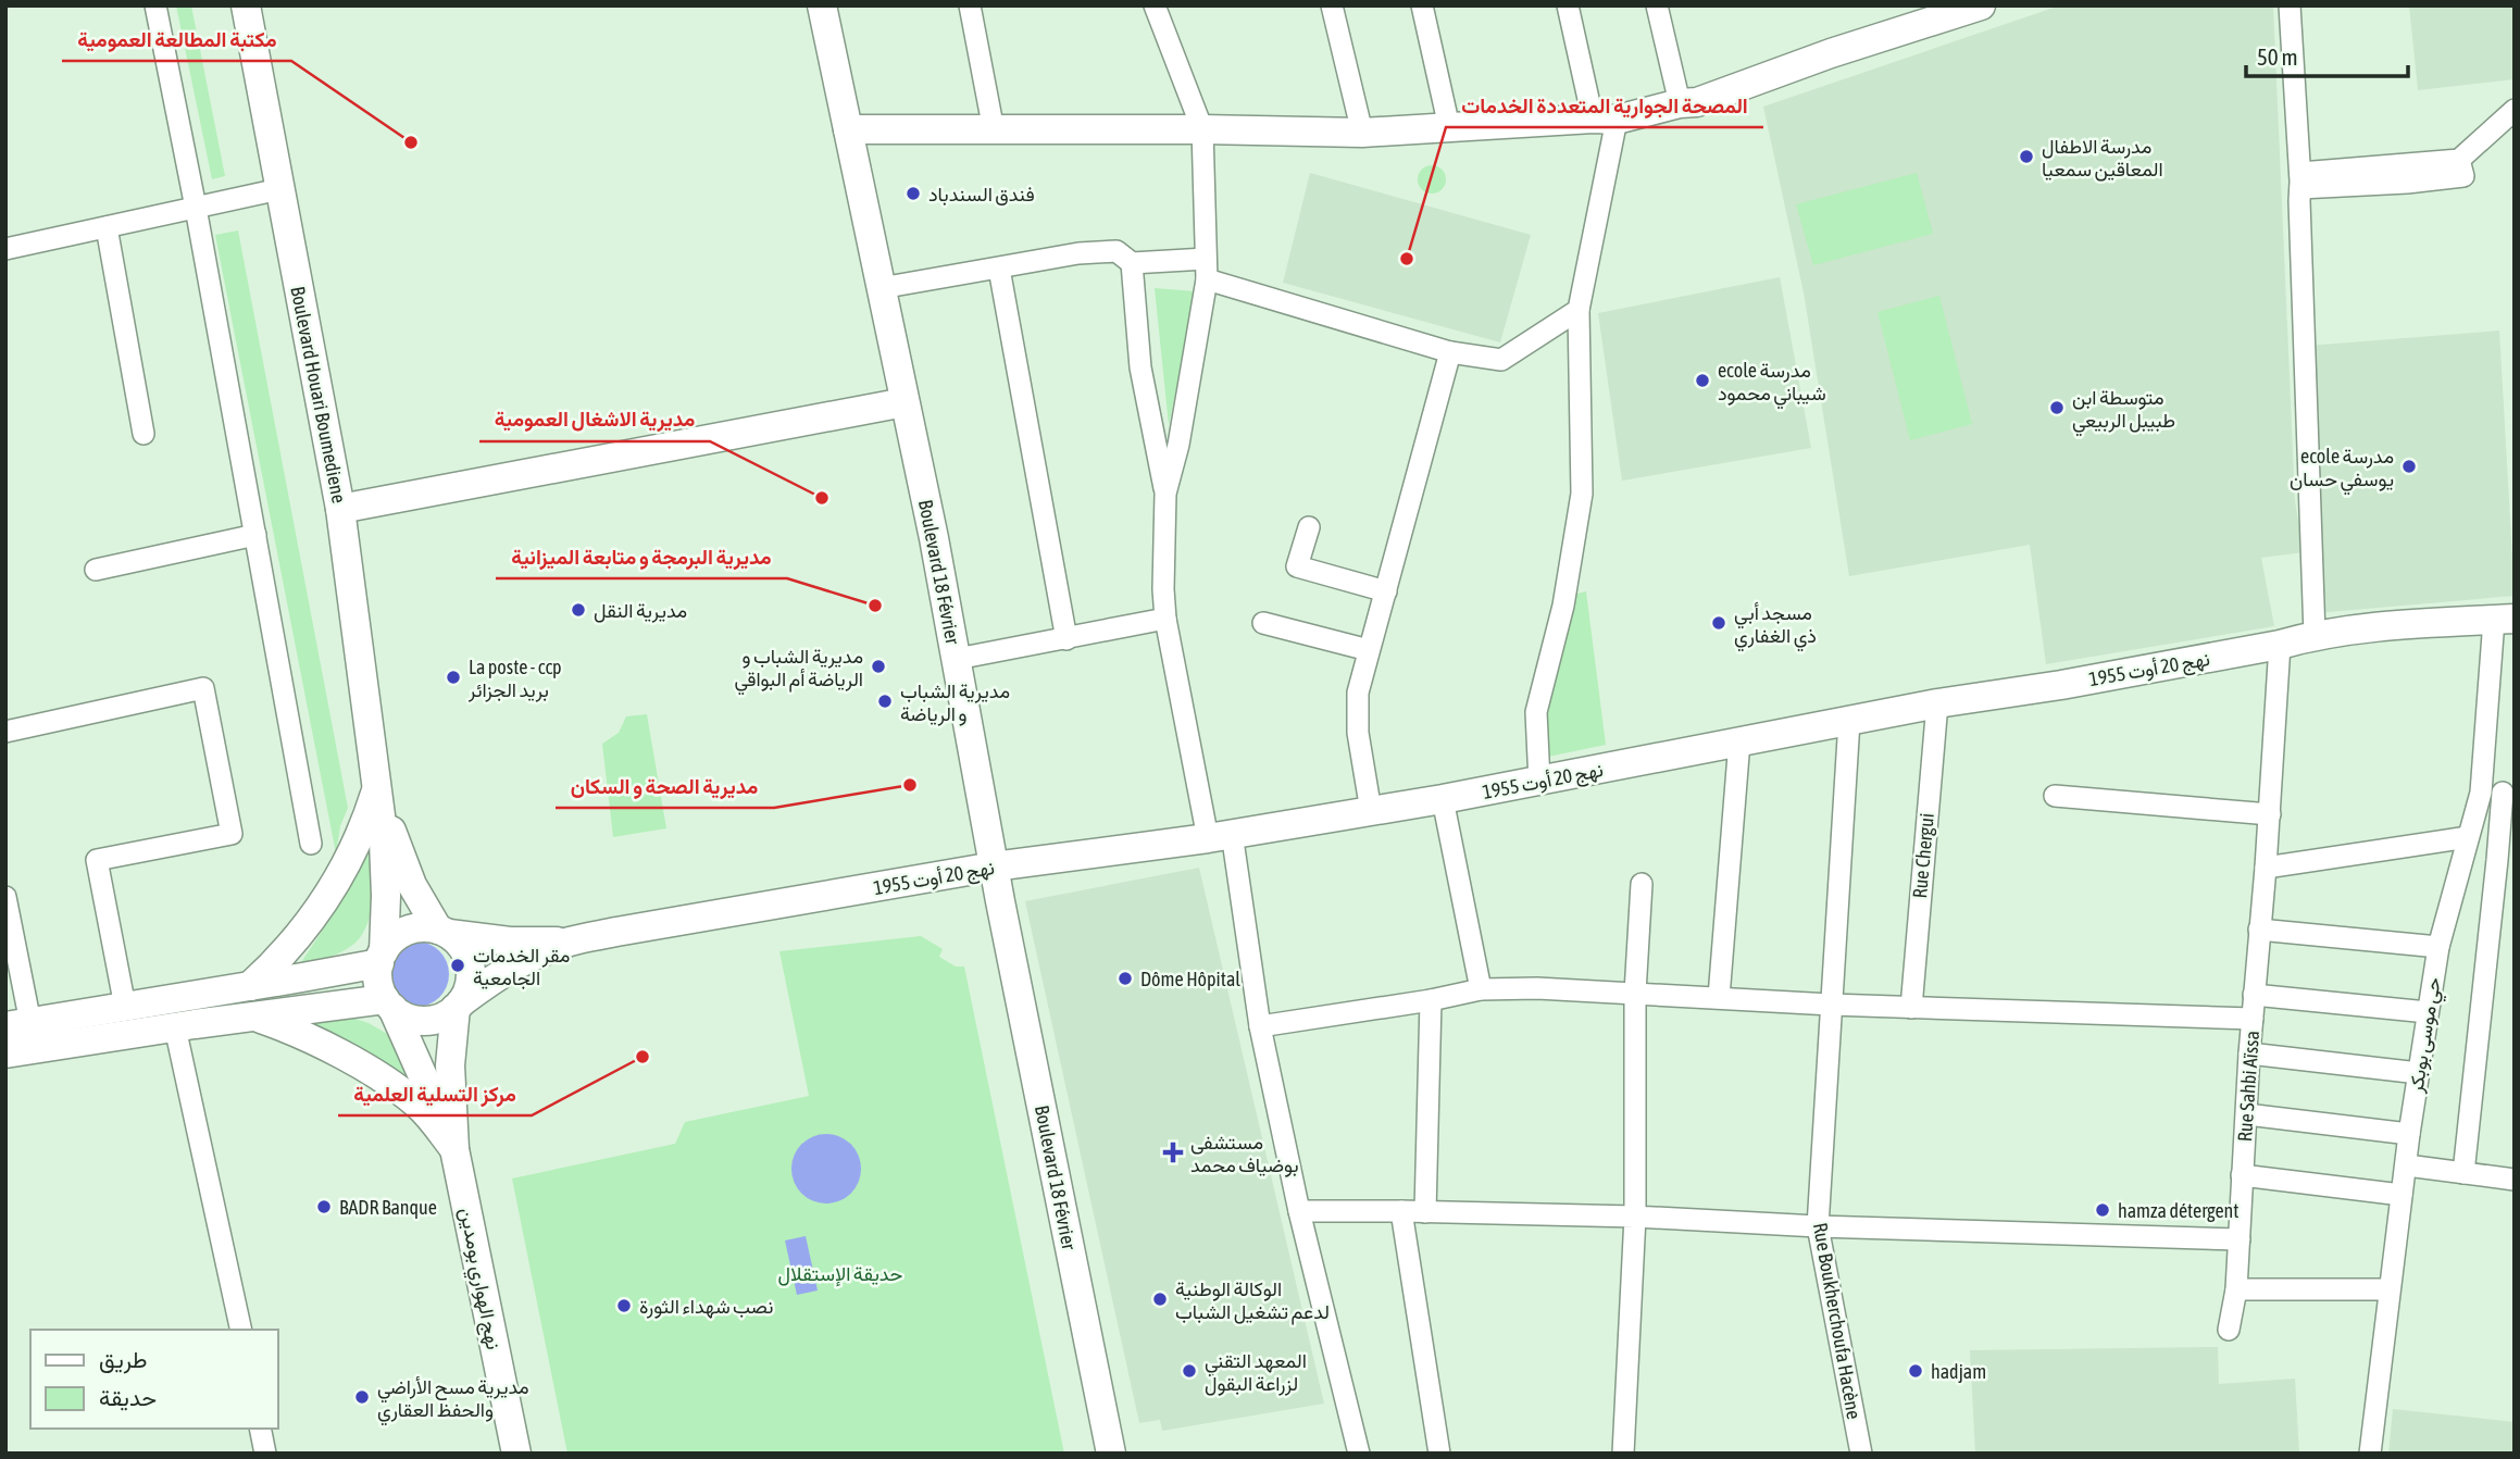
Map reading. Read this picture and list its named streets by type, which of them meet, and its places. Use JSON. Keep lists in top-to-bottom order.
{
  "streets": {
    "main road": [
      "Boulevard Houari Boumediene",
      "Boulevard 18 Février",
      "نهج 20 أوت 1955",
      "نهج الهواري بومدين"
    ],
    "street": [
      "Rue Chergui",
      "حي موسى بوبكر",
      "Rue Sahbi Aïssa",
      "Rue Boukherchoufa Hacène"
    ]
  },
  "crossings": [
    ["Boulevard Houari Boumediene", "نهج 20 أوت 1955"],
    ["Boulevard Houari Boumediene", "نهج الهواري بومدين"],
    ["Boulevard 18 Février", "نهج 20 أوت 1955"],
    ["نهج 20 أوت 1955", "Rue Chergui"],
    ["نهج 20 أوت 1955", "حي موسى بوبكر"],
    ["نهج 20 أوت 1955", "Rue Sahbi Aïssa"],
    ["نهج 20 أوت 1955", "نهج الهواري بومدين"],
    ["نهج 20 أوت 1955", "Rue Boukherchoufa Hacène"]
  ],
  "parks": ["حديقة الإستقلال"],
  "places": {
    "other": [
      "مكتبة المطالعة العمومية",
      "مدرسة الاطفال المعاقين سمعيا",
      "فندق السندباد",
      "المصحة الجوارية المتعددة الخدمات",
      "ecole مدرسة شيباني محمود",
      "متوسطة ابن طبيبل الربيعي",
      "ecole مدرسة يوسفي حسان",
      "مديرية الاشغال العمومية",
      "مديرية البرمجة و متابعة الميزانية",
      "مديرية النقل",
      "مسجد أبي ذي الغفاري",
      "مديرية الشباب و الرياضة أم البواقي",
      "La poste - ccp بريد الجزائر",
      "مديرية الشباب و الرياضة",
      "مديرية الصحة و السكان",
      "مقر الخدمات الجامعية",
      "Dôme Hôpital",
      "مركز التسلية العلمية",
      "BADR Banque",
      "hamza détergent",
      "الوكالة الوطنية لدعم تشغيل الشباب",
      "نصب شهداء الثورة",
      "المعهد التقني لزراعة البقول",
      "hadjam",
      "مديرية مسح الأراضي والحفظ العقاري"
    ],
    "health": ["مستشفى بوضياف محمد"]
  },
  "legend": ["طريق", "حديقة"],
  "scale_bar": "50 m"
}
